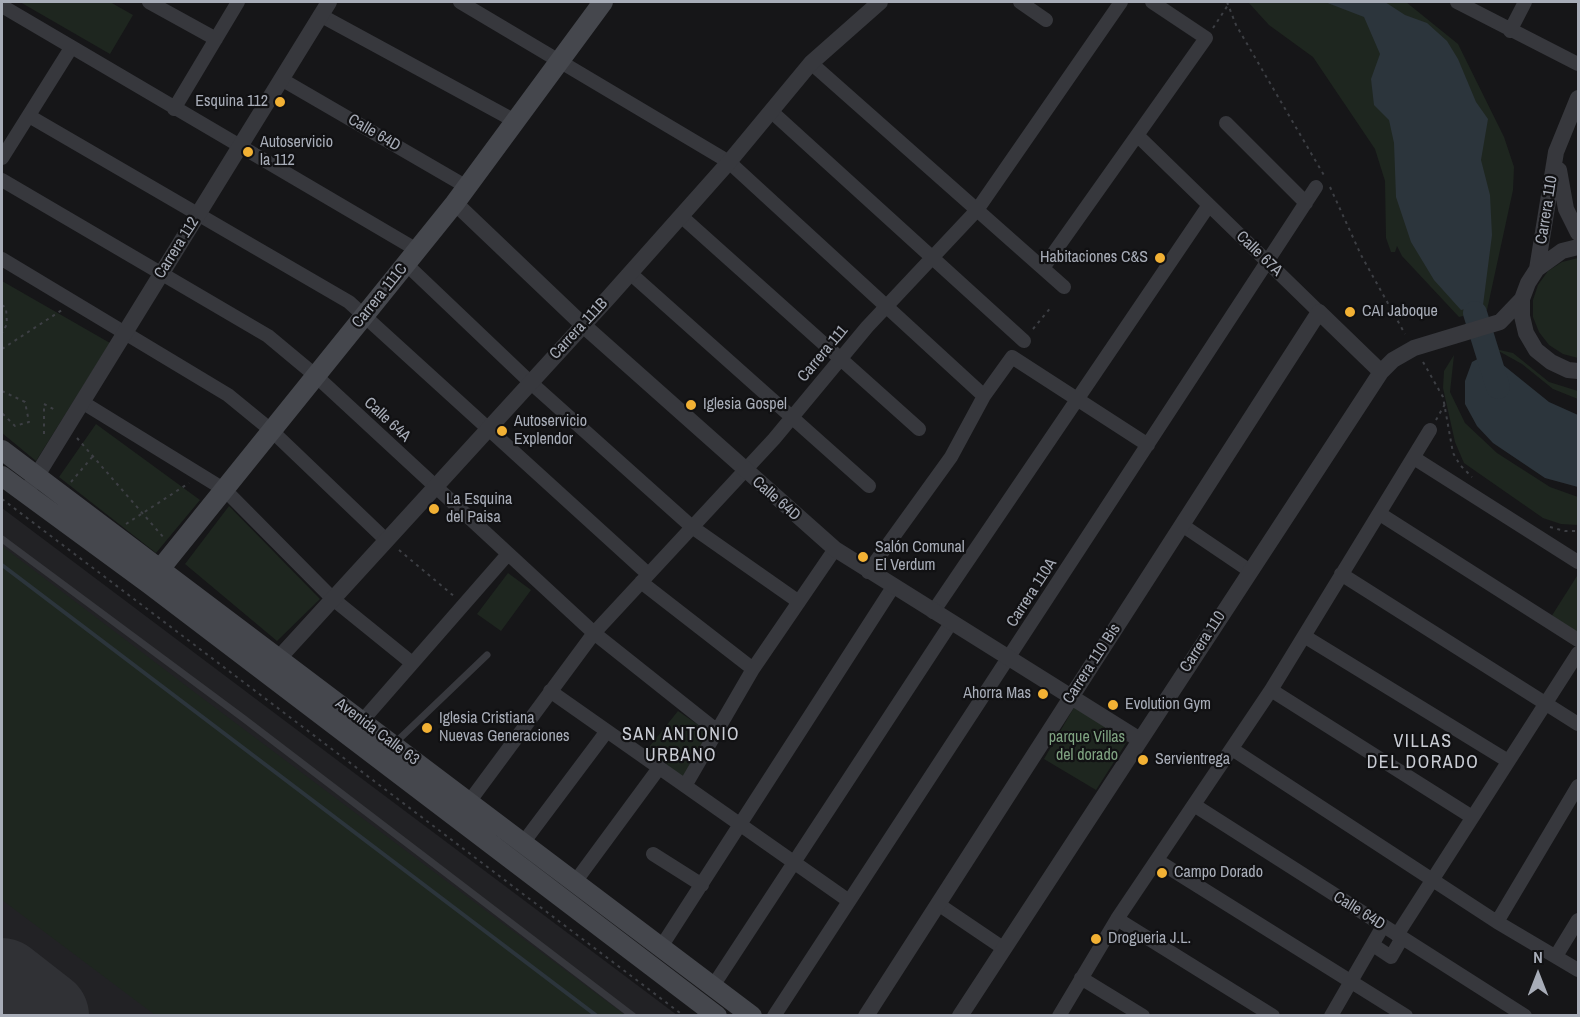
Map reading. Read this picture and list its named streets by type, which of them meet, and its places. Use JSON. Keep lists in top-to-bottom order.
{
  "streets": {
    "main road": ["Carrera 111C", "Avenida Calle 63"],
    "street": [
      "Calle 64D",
      "Carrera 110",
      "Carrera 112",
      "Calle 67A",
      "Carrera 111B",
      "Carrera 111",
      "Calle 64A",
      "Carrera 110A",
      "Carrera 110 Bis"
    ]
  },
  "crossings": [
    ["Calle 64D", "Carrera 110"],
    ["Calle 64D", "Carrera 112"],
    ["Calle 64D", "Carrera 111C"],
    ["Calle 64D", "Carrera 111B"],
    ["Calle 64D", "Carrera 111"],
    ["Calle 64D", "Carrera 110A"],
    ["Calle 64D", "Carrera 110 Bis"],
    ["Carrera 110", "Calle 67A"],
    ["Carrera 112", "Calle 64A"],
    ["Carrera 112", "Avenida Calle 63"],
    ["Calle 67A", "Carrera 110A"],
    ["Calle 67A", "Carrera 110 Bis"],
    ["Carrera 111C", "Calle 64A"],
    ["Carrera 111C", "Avenida Calle 63"],
    ["Carrera 111B", "Calle 64A"],
    ["Carrera 111B", "Avenida Calle 63"],
    ["Carrera 111", "Calle 64A"],
    ["Carrera 111", "Avenida Calle 63"]
  ],
  "districts": ["SAN ANTONIO URBANO", "VILLAS DEL DORADO"],
  "parks": ["parque Villas del dorado"],
  "places": [
    "Esquina 112",
    "Autoservicio la 112",
    "Habitaciones C&S",
    "CAI Jaboque",
    "Iglesia Gospel",
    "Autoservicio Explendor",
    "La Esquina del Paisa",
    "Salón Comunal El Verdum",
    "Ahorra Mas",
    "Evolution Gym",
    "Iglesia Cristiana Nuevas Generaciones",
    "Servientrega",
    "Campo Dorado",
    "Drogueria J.L."
  ],
  "north": "top"
}
